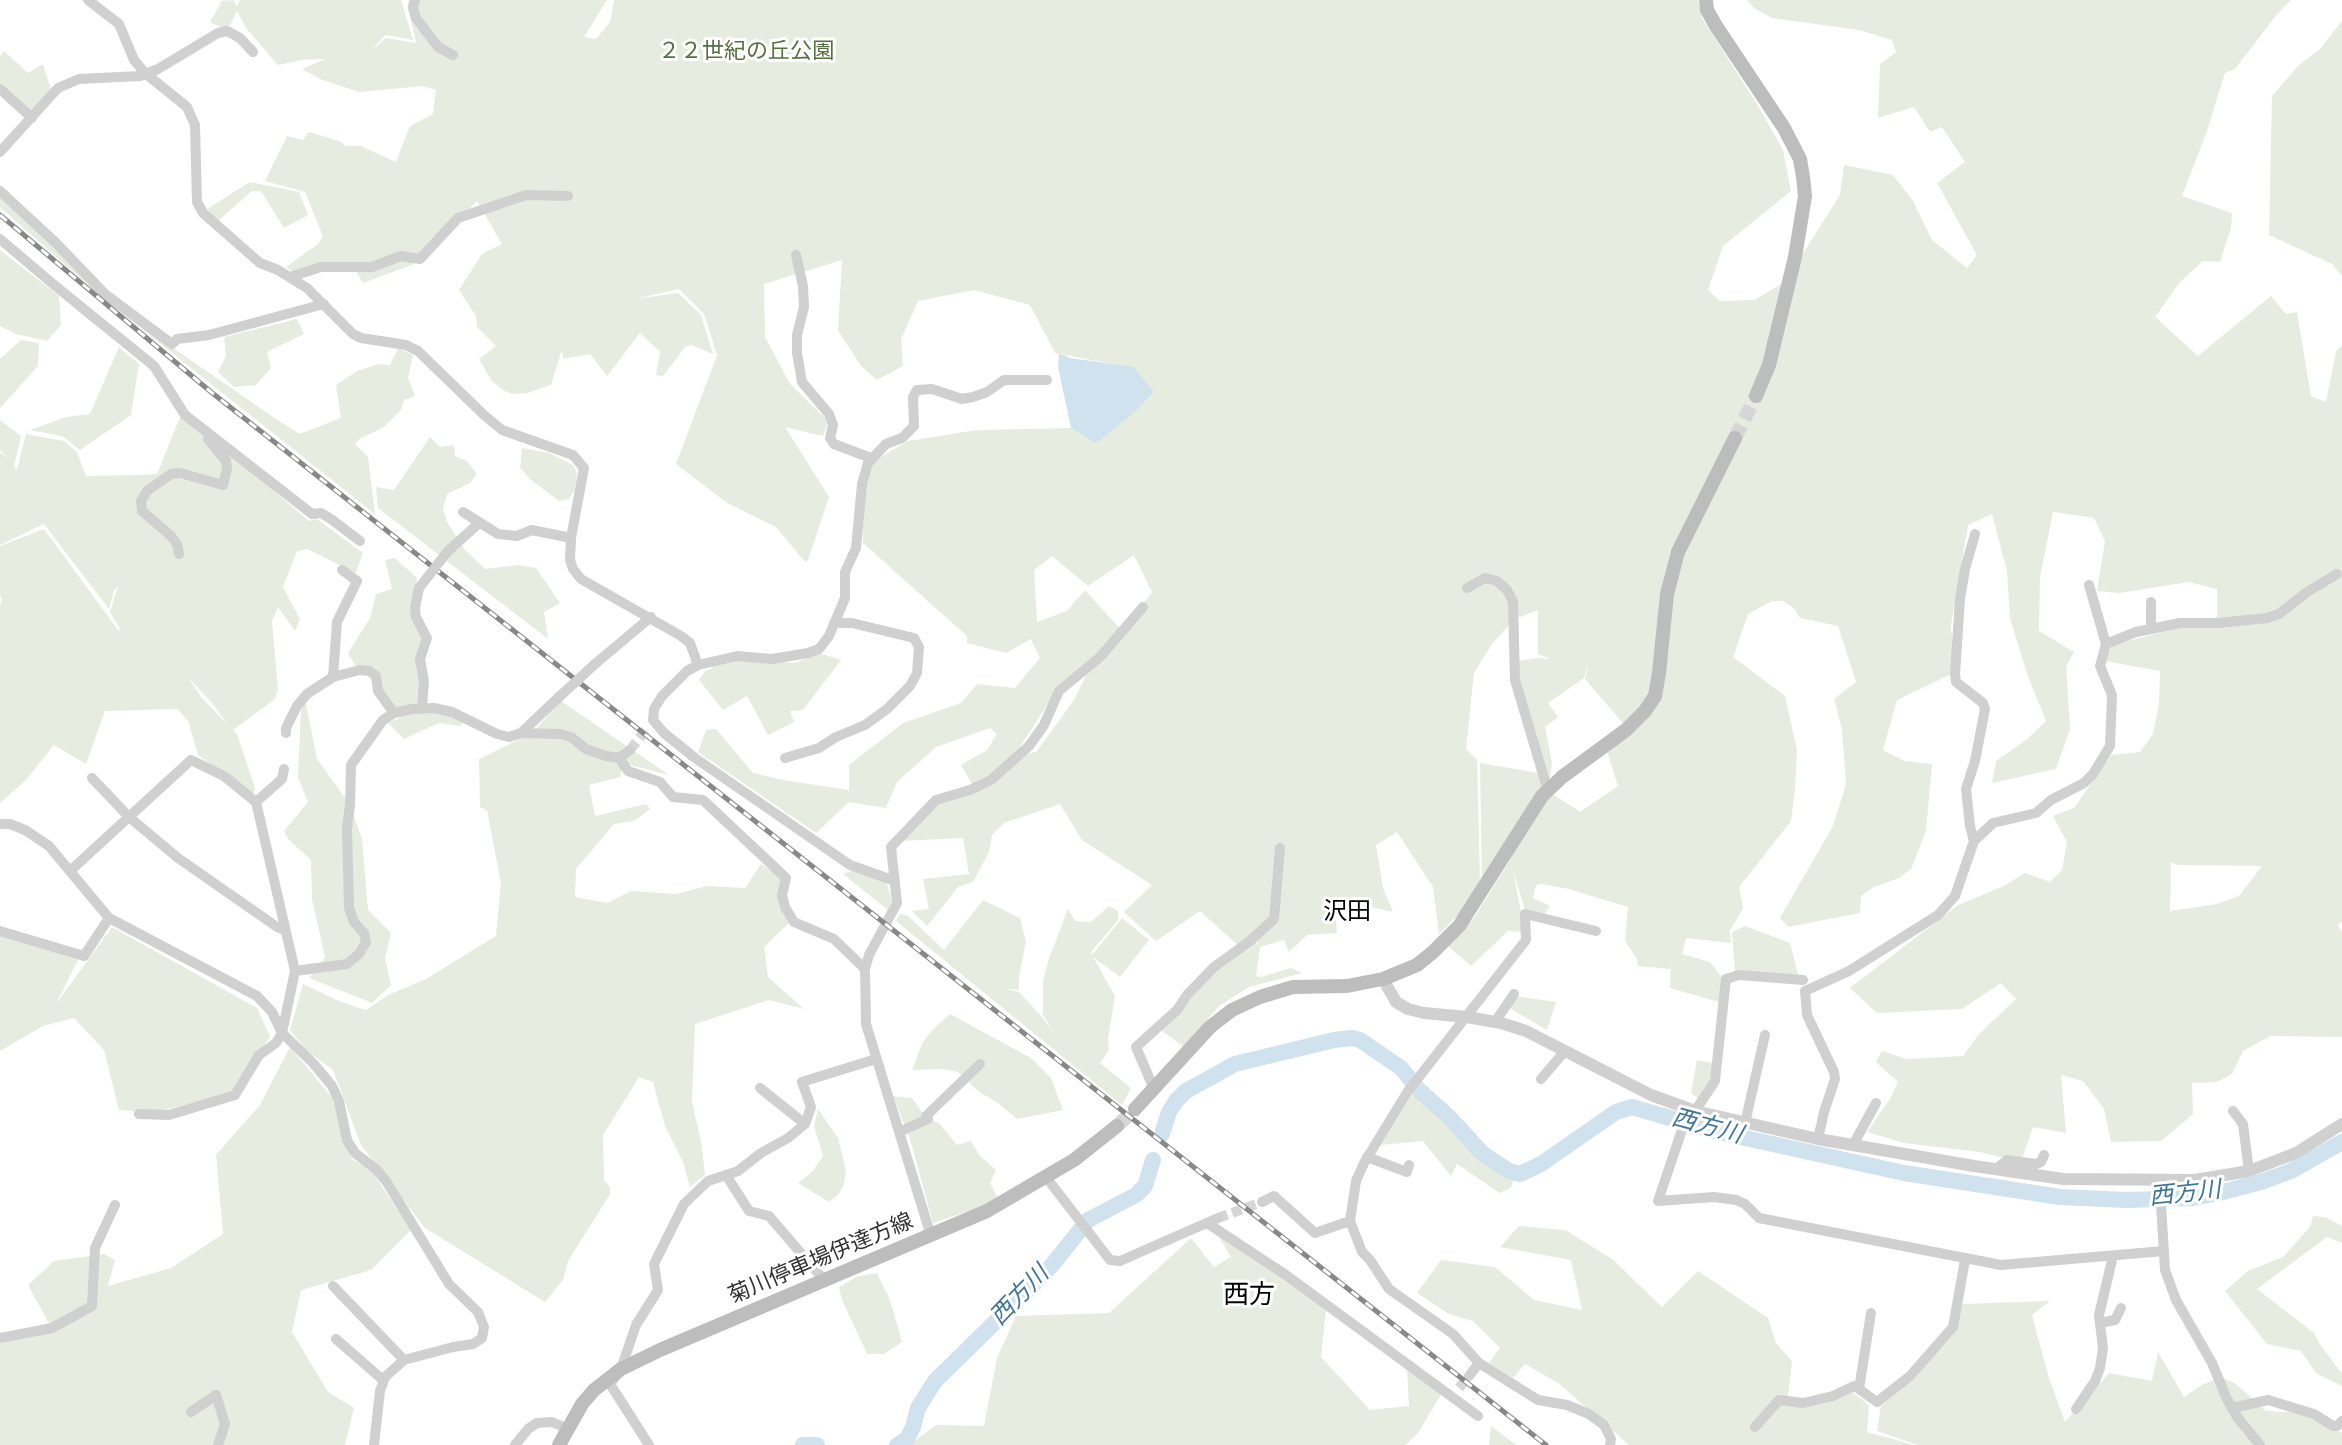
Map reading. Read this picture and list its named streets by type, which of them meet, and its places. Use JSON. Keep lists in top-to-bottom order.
{
  "streets": {
    "main road": ["菊川停車場伊達方線"]
  },
  "districts": ["沢田", "西方"],
  "water": ["西方川"],
  "parks": ["２２世紀の丘公園"]
}
